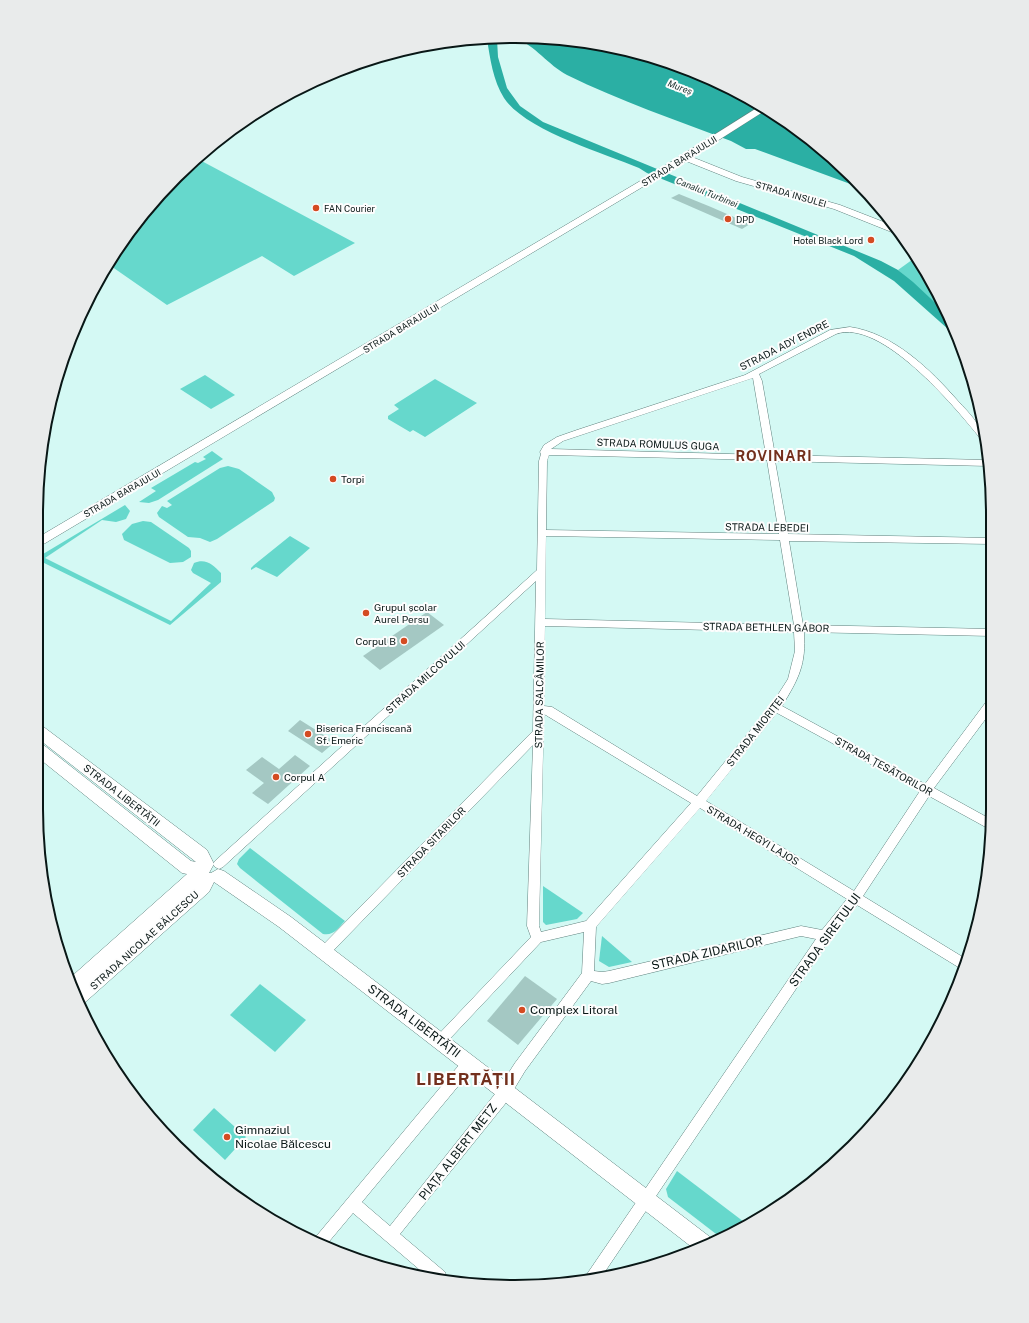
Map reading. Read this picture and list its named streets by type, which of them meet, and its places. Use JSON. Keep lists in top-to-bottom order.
{
  "streets": {
    "main road": [
      "STRADA BARAJULUI",
      "STRADA INSULEI",
      "STRADA LIBERTĂȚII",
      "STRADA NICOLAE BĂLCESCU"
    ],
    "street": [
      "STRADA ADY ENDRE",
      "STRADA ROMULUS GUGA",
      "STRADA LEBEDEI",
      "STRADA BETHLEN GÁBOR",
      "STRADA MILCOVULUI",
      "STRADA SALCÂMILOR",
      "STRADA MIORIȚEI",
      "STRADA ȚESĂTORILOR",
      "STRADA HEGYI LAJOS",
      "STRADA SITARILOR",
      "STRADA SIRETULUI",
      "STRADA ZIDARILOR",
      "PIAȚA ALBERT METZ"
    ]
  },
  "crossings": [
    ["STRADA BARAJULUI", "STRADA INSULEI"],
    ["STRADA ADY ENDRE", "STRADA ROMULUS GUGA"],
    ["STRADA ADY ENDRE", "STRADA SALCÂMILOR"],
    ["STRADA ADY ENDRE", "STRADA MIORIȚEI"],
    ["STRADA ROMULUS GUGA", "STRADA SALCÂMILOR"],
    ["STRADA ROMULUS GUGA", "STRADA MIORIȚEI"],
    ["STRADA LEBEDEI", "STRADA SALCÂMILOR"],
    ["STRADA LEBEDEI", "STRADA MIORIȚEI"],
    ["STRADA BETHLEN GÁBOR", "STRADA SALCÂMILOR"],
    ["STRADA BETHLEN GÁBOR", "STRADA MIORIȚEI"],
    ["STRADA MILCOVULUI", "STRADA SALCÂMILOR"],
    ["STRADA MILCOVULUI", "STRADA LIBERTĂȚII"],
    ["STRADA MILCOVULUI", "STRADA NICOLAE BĂLCESCU"],
    ["STRADA SALCÂMILOR", "STRADA HEGYI LAJOS"],
    ["STRADA SALCÂMILOR", "STRADA SITARILOR"],
    ["STRADA MIORIȚEI", "STRADA ȚESĂTORILOR"],
    ["STRADA MIORIȚEI", "STRADA HEGYI LAJOS"],
    ["STRADA ȚESĂTORILOR", "STRADA SIRETULUI"],
    ["STRADA LIBERTĂȚII", "STRADA SITARILOR"],
    ["STRADA LIBERTĂȚII", "STRADA NICOLAE BĂLCESCU"],
    ["STRADA LIBERTĂȚII", "STRADA SIRETULUI"],
    ["STRADA LIBERTĂȚII", "PIAȚA ALBERT METZ"],
    ["STRADA HEGYI LAJOS", "STRADA SIRETULUI"],
    ["STRADA SIRETULUI", "STRADA ZIDARILOR"],
    ["STRADA ZIDARILOR", "PIAȚA ALBERT METZ"]
  ],
  "districts": ["ROVINARI", "LIBERTĂȚII"],
  "water": ["Mureș", "Canalul Turbinei"],
  "places": [
    "FAN Courier",
    "DPD",
    "Hotel Black Lord",
    "Torpi",
    "Grupul școlar Aurel Persu",
    "Corpul B",
    "Biserica Franciscană Sf. Emeric",
    "Corpul A",
    "Complex Litoral",
    "Gimnaziul Nicolae Bălcescu"
  ]
}
